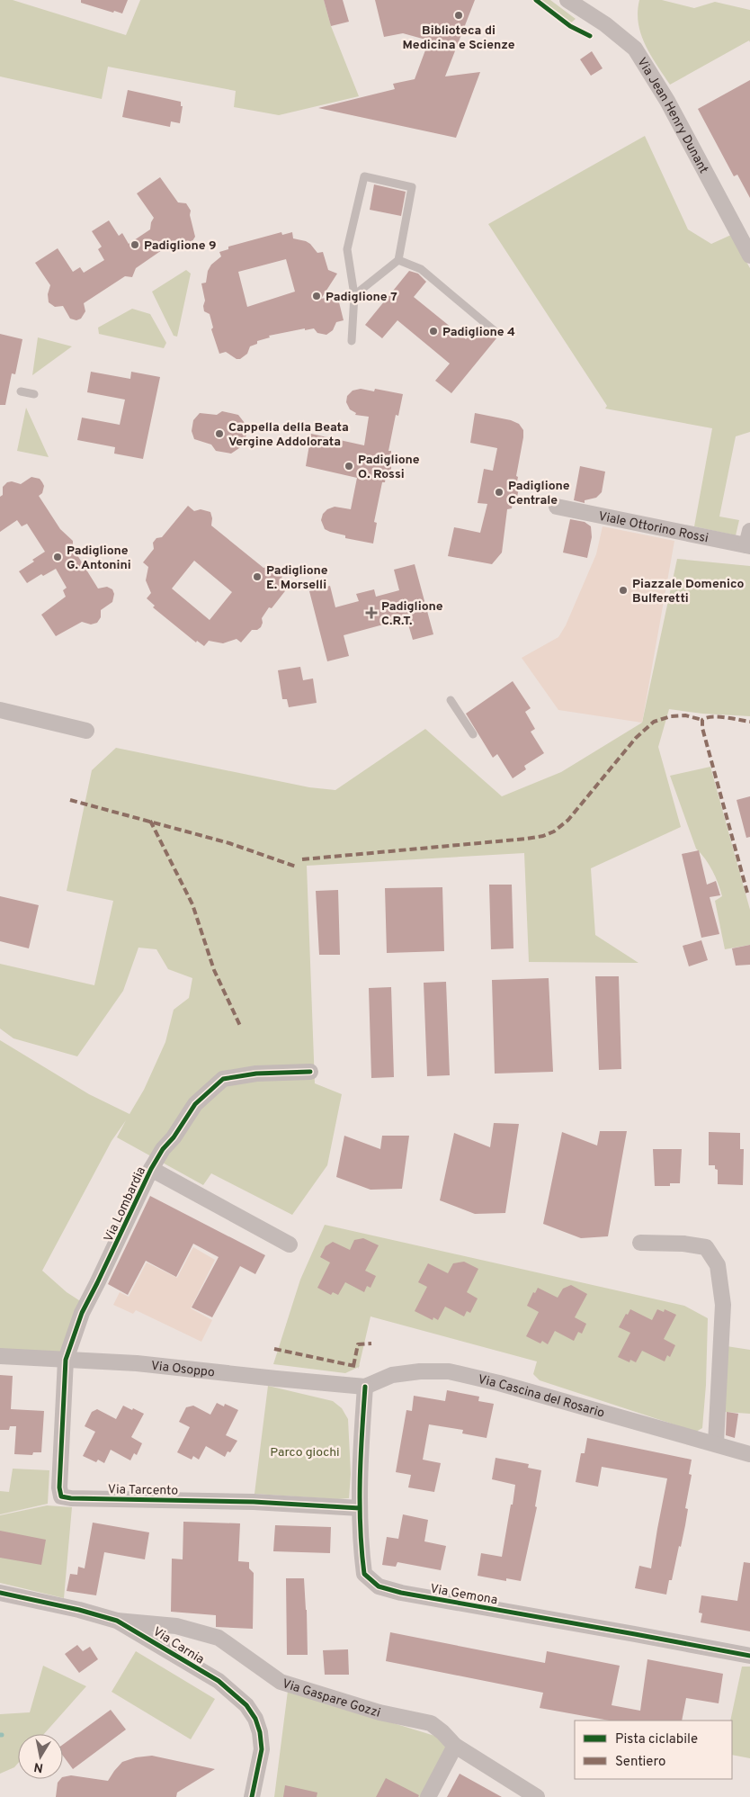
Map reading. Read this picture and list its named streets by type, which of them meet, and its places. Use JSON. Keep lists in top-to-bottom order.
{
  "streets": {
    "street": [
      "Via Jean Henry Dunant",
      "Viale Ottorino Rossi",
      "Via Lombardia",
      "Via Osoppo",
      "Via Cascina del Rosario",
      "Via Tarcento",
      "Via Gemona",
      "Via Carnia",
      "Via Gaspare Gozzi"
    ]
  },
  "crossings": [
    ["Via Lombardia", "Via Osoppo"],
    ["Via Lombardia", "Via Tarcento"],
    ["Via Osoppo", "Via Cascina del Rosario"],
    ["Via Osoppo", "Via Tarcento"],
    ["Via Osoppo", "Via Gemona"],
    ["Via Cascina del Rosario", "Via Gemona"],
    ["Via Tarcento", "Via Gemona"],
    ["Via Carnia", "Via Gaspare Gozzi"]
  ],
  "parks": ["Parco giochi"],
  "places": {
    "other": [
      "Biblioteca di Medicina e Scienze",
      "Padiglione 9",
      "Padiglione 7",
      "Padiglione 4",
      "Cappella della Beata Vergine Addolorata",
      "Padiglione O. Rossi",
      "Padiglione Centrale",
      "Padiglione G. Antonini",
      "Padiglione E. Morselli",
      "Piazzale Domenico Bulferetti"
    ],
    "health": ["Padiglione C.R.T."]
  },
  "legend": ["Pista ciclabile", "Sentiero"],
  "north": "bottom"
}
